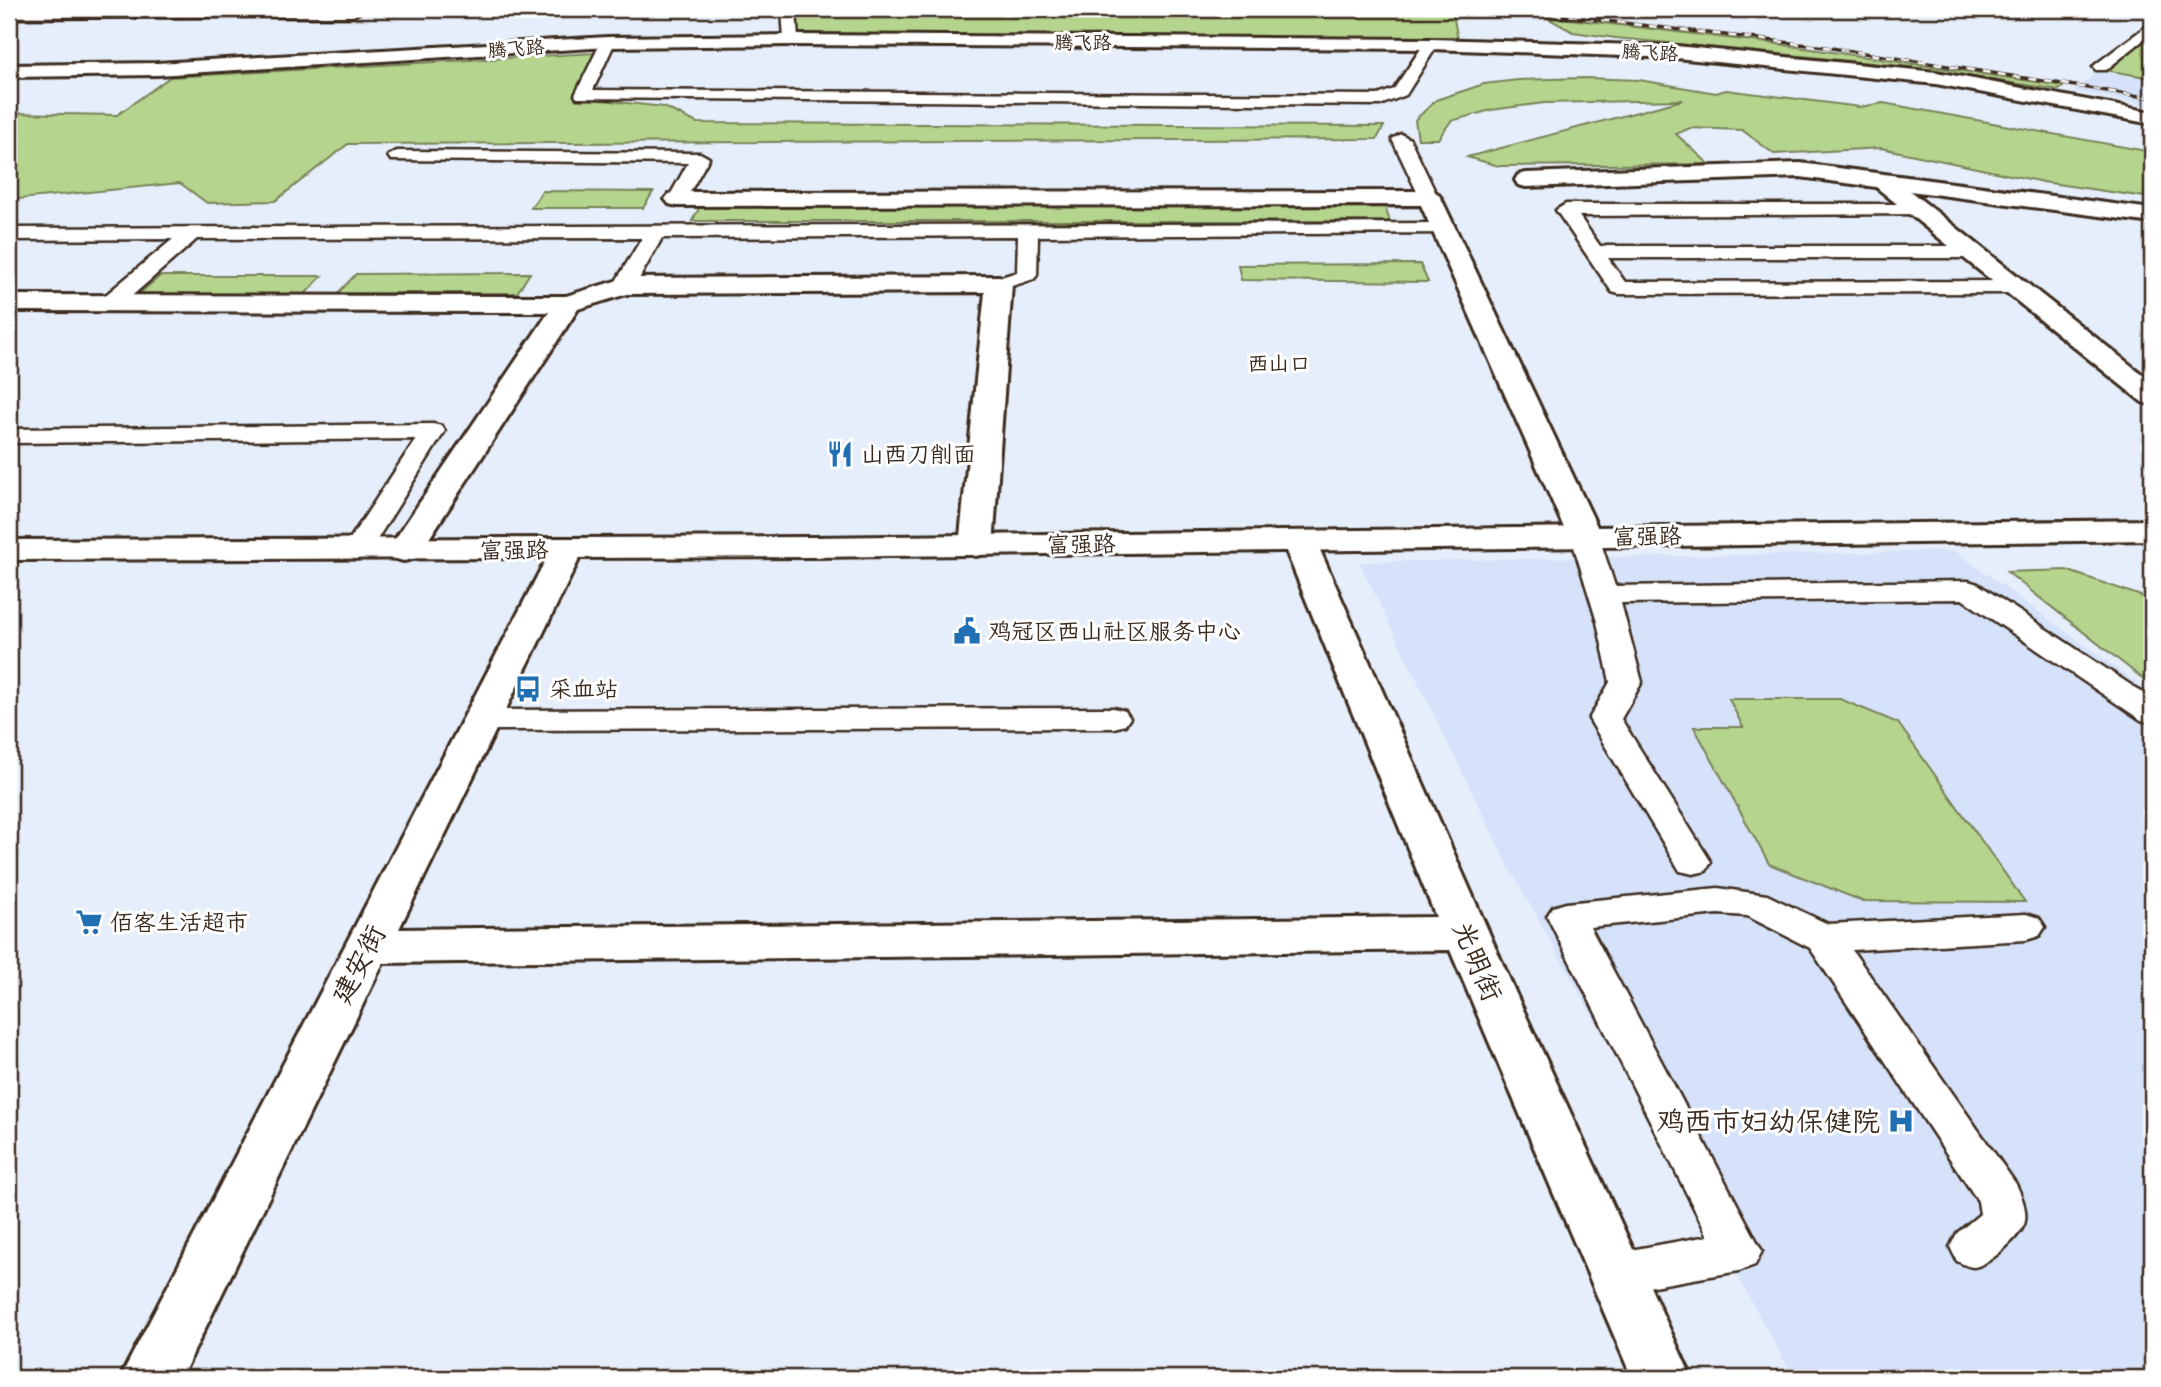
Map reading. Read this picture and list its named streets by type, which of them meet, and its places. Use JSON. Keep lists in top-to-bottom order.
{
  "streets": {
    "street": [
      "腾飞路",
      "富强路",
      "光明街",
      "建安街"
    ]
  },
  "crossings": [
    ["富强路", "光明街"],
    ["富强路", "建安街"]
  ],
  "districts": ["西山口"],
  "places": {
    "restaurant": ["山西刀削面"],
    "public building": ["鸡冠区西山社区服务中心"],
    "bus stop": ["采血站"],
    "supermarket": ["佰客生活超市"],
    "hospital": ["鸡西市妇幼保健院"]
  }
}
